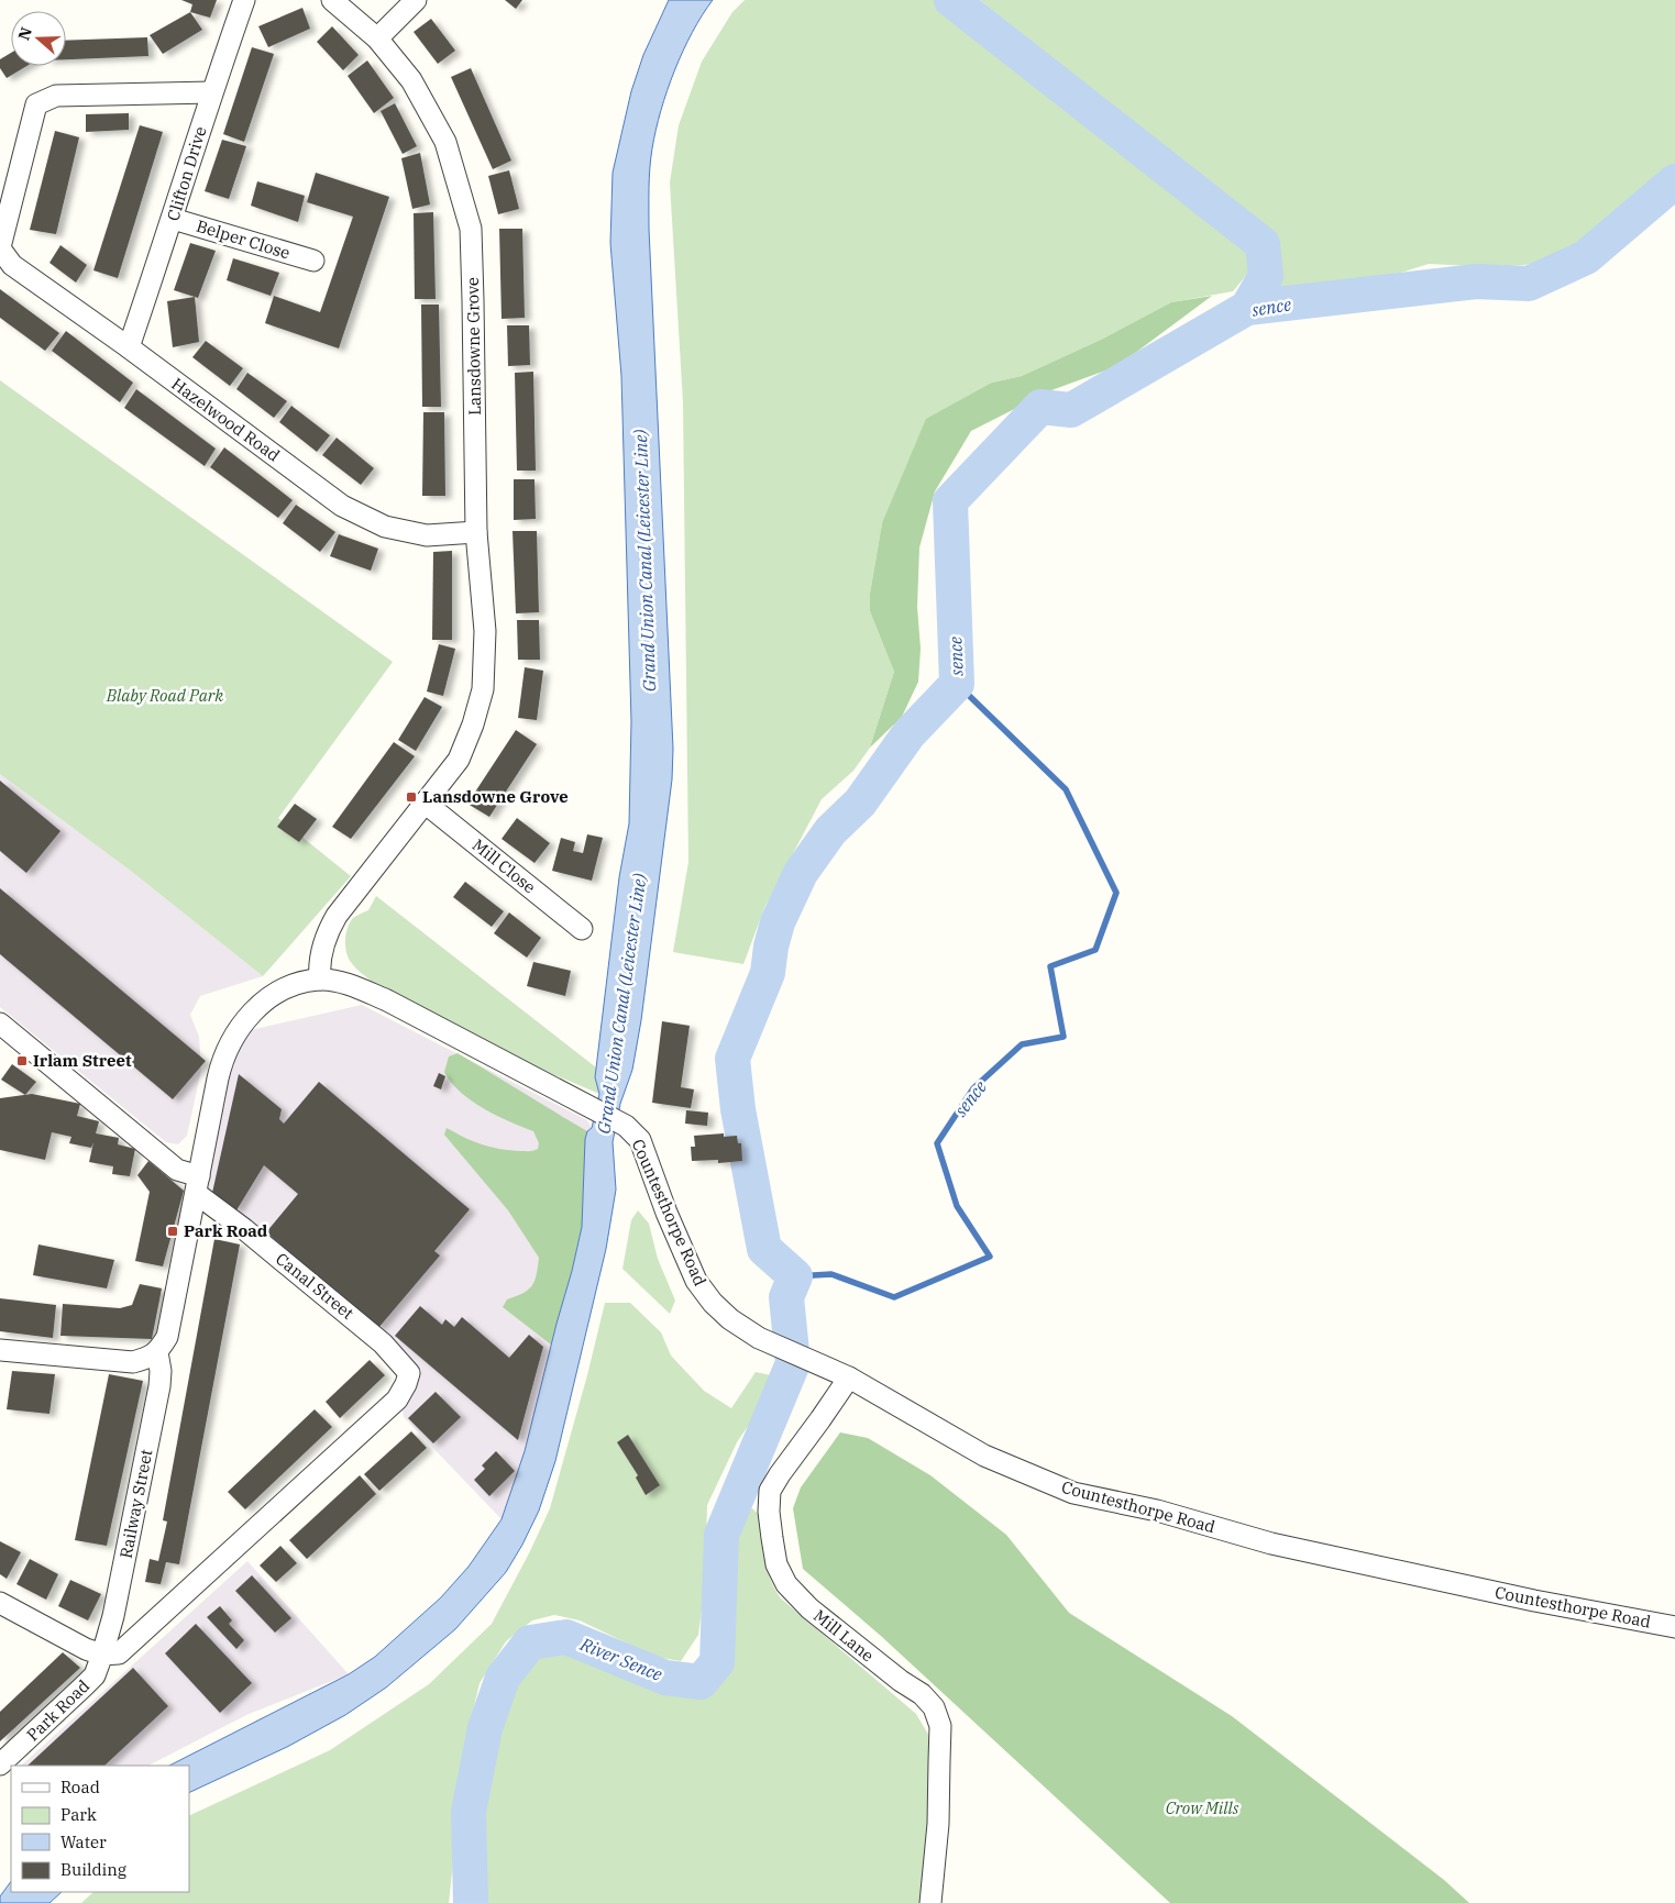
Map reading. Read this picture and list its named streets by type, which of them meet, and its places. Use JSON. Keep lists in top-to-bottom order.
{
  "streets": {
    "street": [
      "Clifton Drive",
      "Belper Close",
      "Lansdowne Grove",
      "Hazelwood Road",
      "Mill Close",
      "Countesthorpe Road",
      "Canal Street",
      "Railway Street",
      "Mill Lane",
      "Park Road"
    ]
  },
  "crossings": [
    ["Clifton Drive", "Belper Close"],
    ["Clifton Drive", "Hazelwood Road"],
    ["Lansdowne Grove", "Hazelwood Road"],
    ["Lansdowne Grove", "Mill Close"],
    ["Lansdowne Grove", "Countesthorpe Road"],
    ["Countesthorpe Road", "Mill Lane"],
    ["Canal Street", "Railway Street"],
    ["Canal Street", "Park Road"],
    ["Railway Street", "Park Road"]
  ],
  "water": ["sence", "Grand Union Canal (Leicester Line)", "River Sence"],
  "parks": ["Blaby Road Park", "Crow Mills"],
  "places": {
    "transit": ["Lansdowne Grove", "Irlam Street", "Park Road"]
  },
  "legend": [
    "Road",
    "Park",
    "Water",
    "Building"
  ],
  "north": "left"
}
